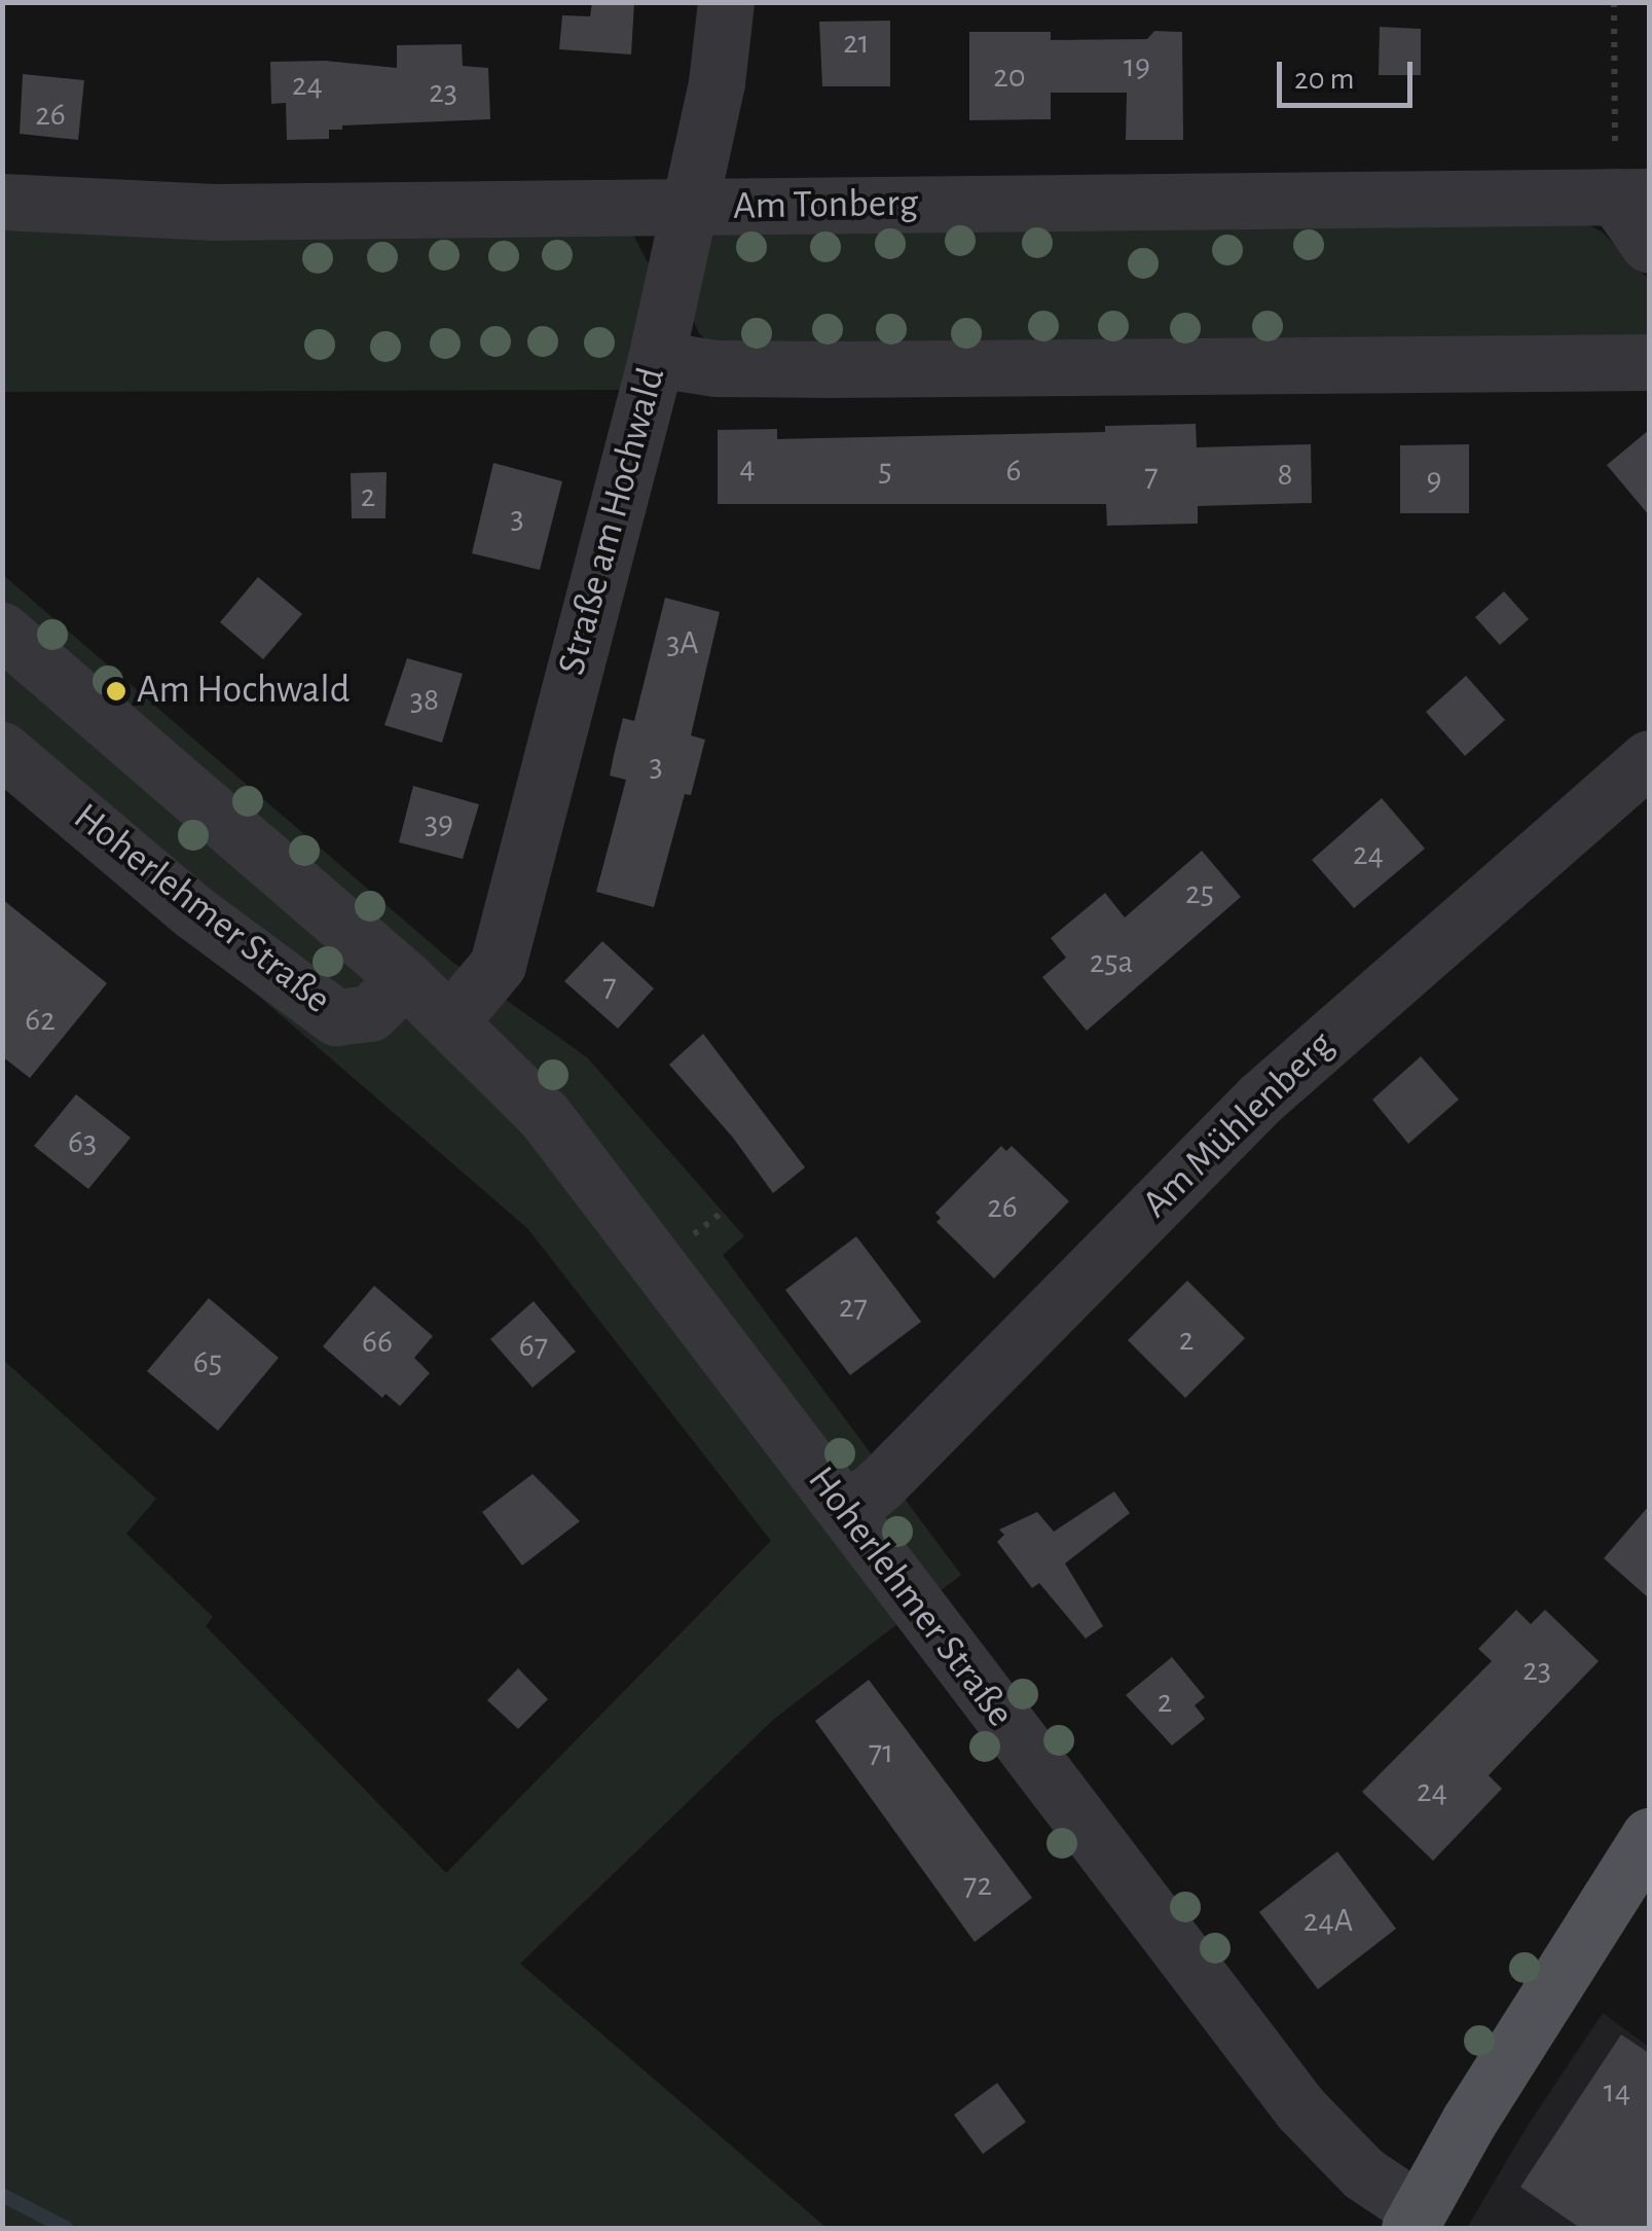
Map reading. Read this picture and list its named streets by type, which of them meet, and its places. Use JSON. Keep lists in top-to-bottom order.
{
  "streets": {
    "street": [
      "Am Tonberg",
      "Straße am Hochwald",
      "Hoherlehmer Straße",
      "Am Mühlenberg"
    ]
  },
  "crossings": [
    ["Am Tonberg", "Straße am Hochwald"],
    ["Straße am Hochwald", "Hoherlehmer Straße"],
    ["Hoherlehmer Straße", "Am Mühlenberg"]
  ],
  "places": ["Am Hochwald"],
  "house_numbers": [
    "21",
    "19",
    "20",
    "24",
    "23",
    "26",
    "4",
    "5",
    "6",
    "8",
    "7",
    "9",
    "2",
    "3",
    "3A",
    "38",
    "3",
    "39",
    "24",
    "25",
    "25a",
    "7",
    "62",
    "63",
    "26",
    "27",
    "2",
    "66",
    "67",
    "65",
    "23",
    "2",
    "71",
    "24",
    "72",
    "24A",
    "14"
  ],
  "scale_bar": "20 m"
}
